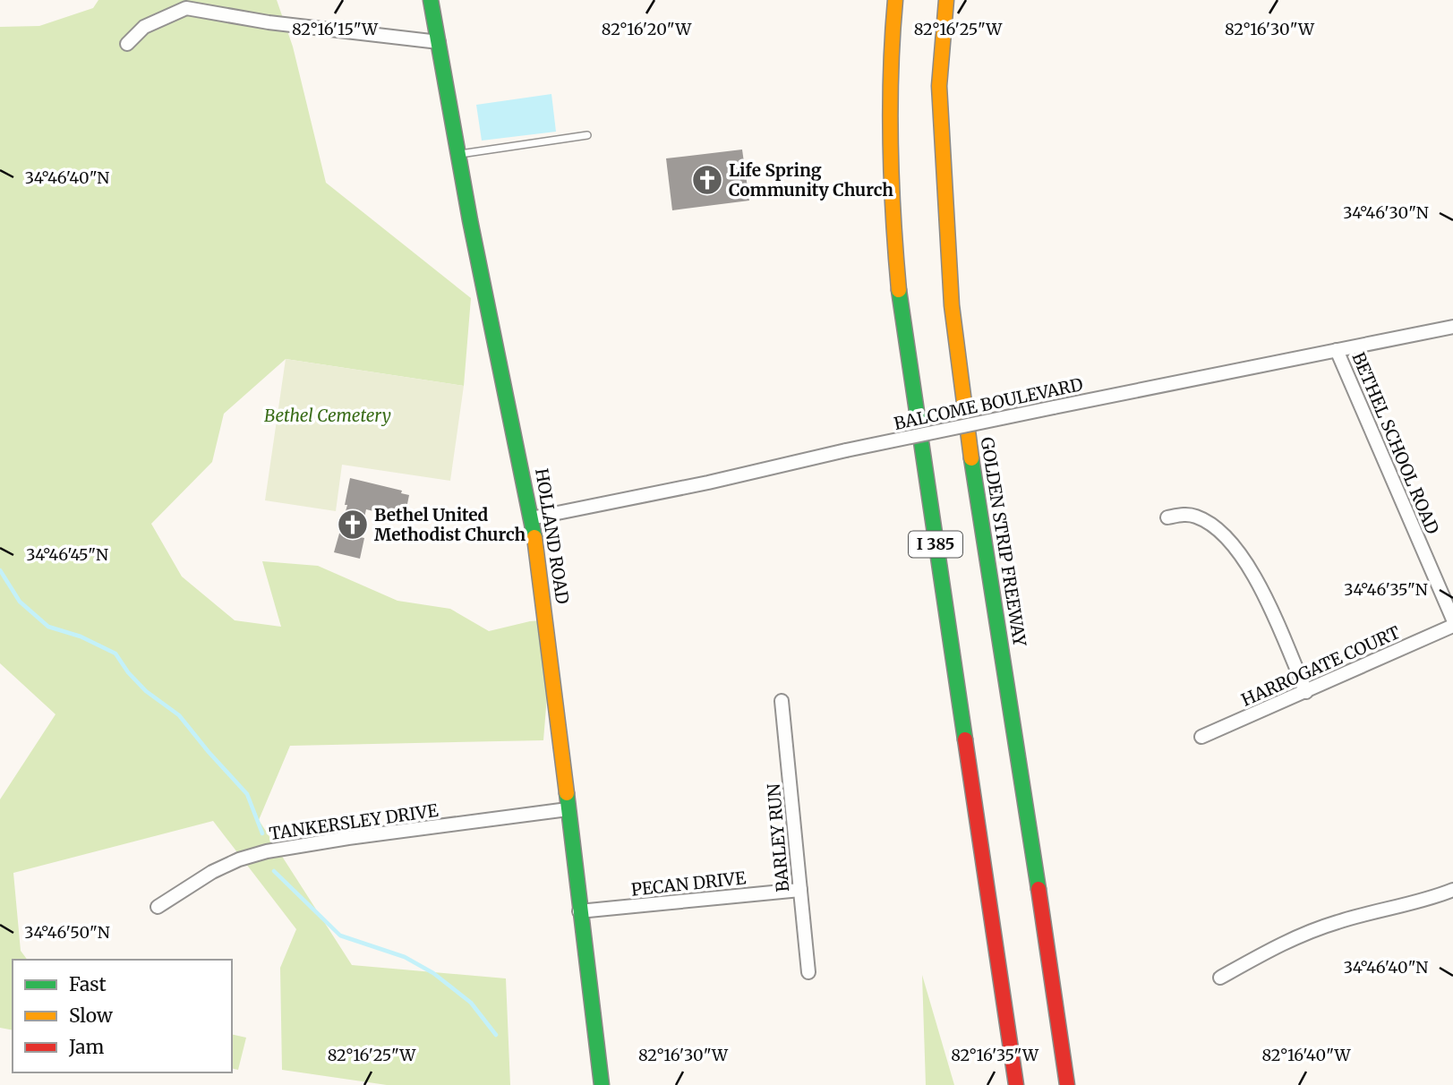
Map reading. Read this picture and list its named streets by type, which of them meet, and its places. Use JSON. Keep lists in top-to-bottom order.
{
  "streets": {
    "main road": ["HOLLAND ROAD", "GOLDEN STRIP FREEWAY", "I 385"],
    "street": [
      "BALCOME BOULEVARD",
      "BETHEL SCHOOL ROAD",
      "HARROGATE COURT",
      "TANKERSLEY DRIVE",
      "BARLEY RUN",
      "PECAN DRIVE"
    ]
  },
  "crossings": [
    ["BALCOME BOULEVARD", "BETHEL SCHOOL ROAD"],
    ["BALCOME BOULEVARD", "HOLLAND ROAD"],
    ["HOLLAND ROAD", "TANKERSLEY DRIVE"],
    ["HOLLAND ROAD", "PECAN DRIVE"],
    ["BARLEY RUN", "PECAN DRIVE"]
  ],
  "parks": ["Bethel Cemetery"],
  "places": {
    "church": ["Life Spring Community Church", "Bethel United Methodist Church"]
  },
  "legend": ["Fast", "Slow", "Jam"],
  "coordinates": [
    "82°16'15\"W",
    "82°16'20\"W",
    "82°16'25\"W",
    "82°16'30\"W",
    "34°46'40\"N",
    "34°46'30\"N",
    "34°46'45\"N",
    "34°46'35\"N",
    "34°46'50\"N",
    "82°16'35\"W",
    "82°16'40\"W"
  ]
}
